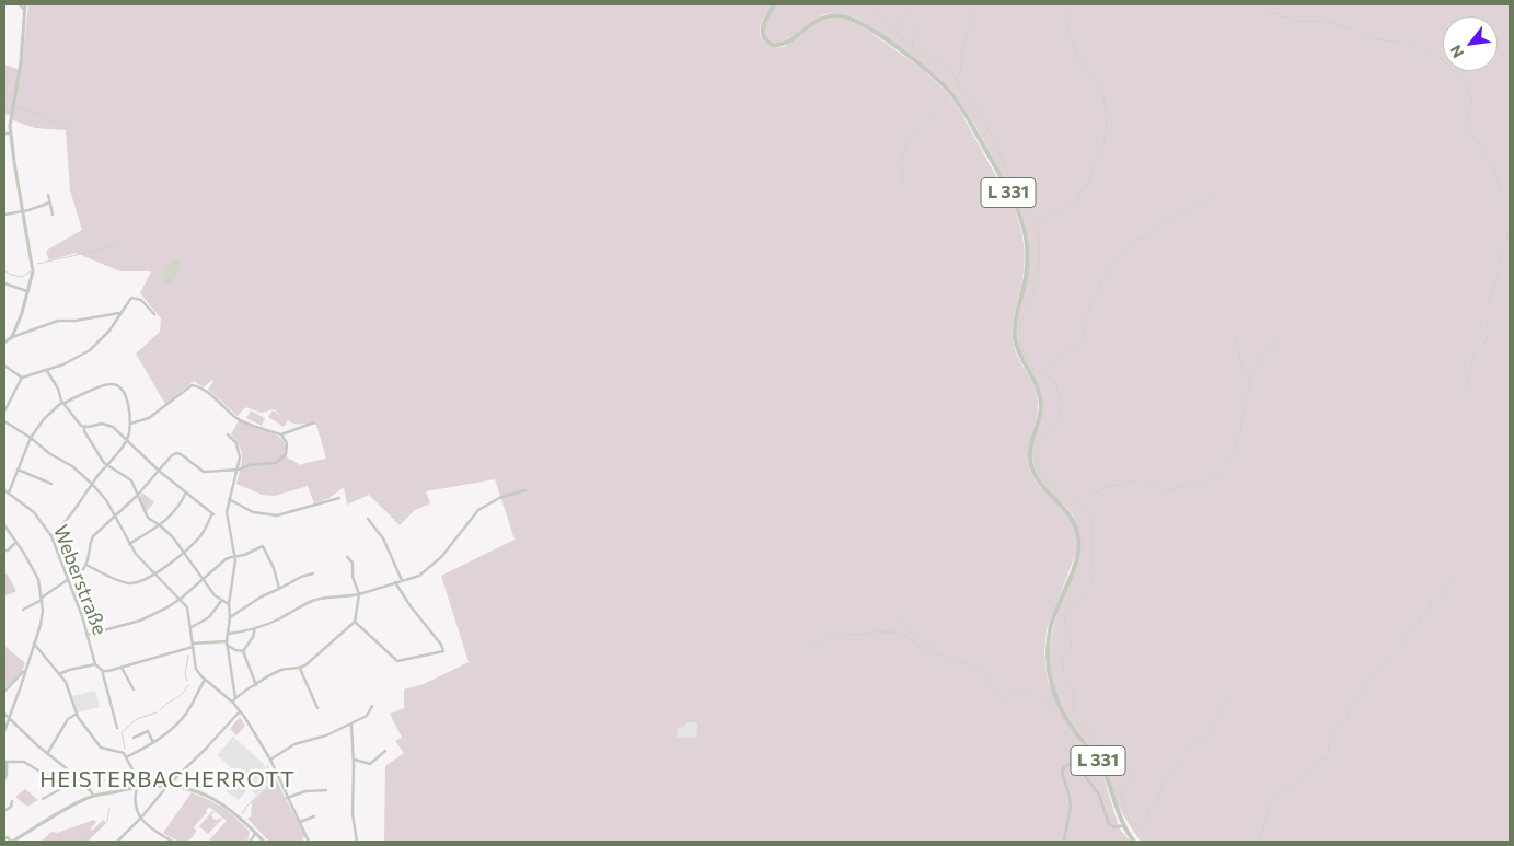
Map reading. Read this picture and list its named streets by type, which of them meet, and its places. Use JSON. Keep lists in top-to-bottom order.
{
  "streets": {
    "main road": ["L 331"],
    "street": ["Weberstraße"]
  },
  "districts": ["HEISTERBACHERROTT"],
  "north": "bottom left"
}
